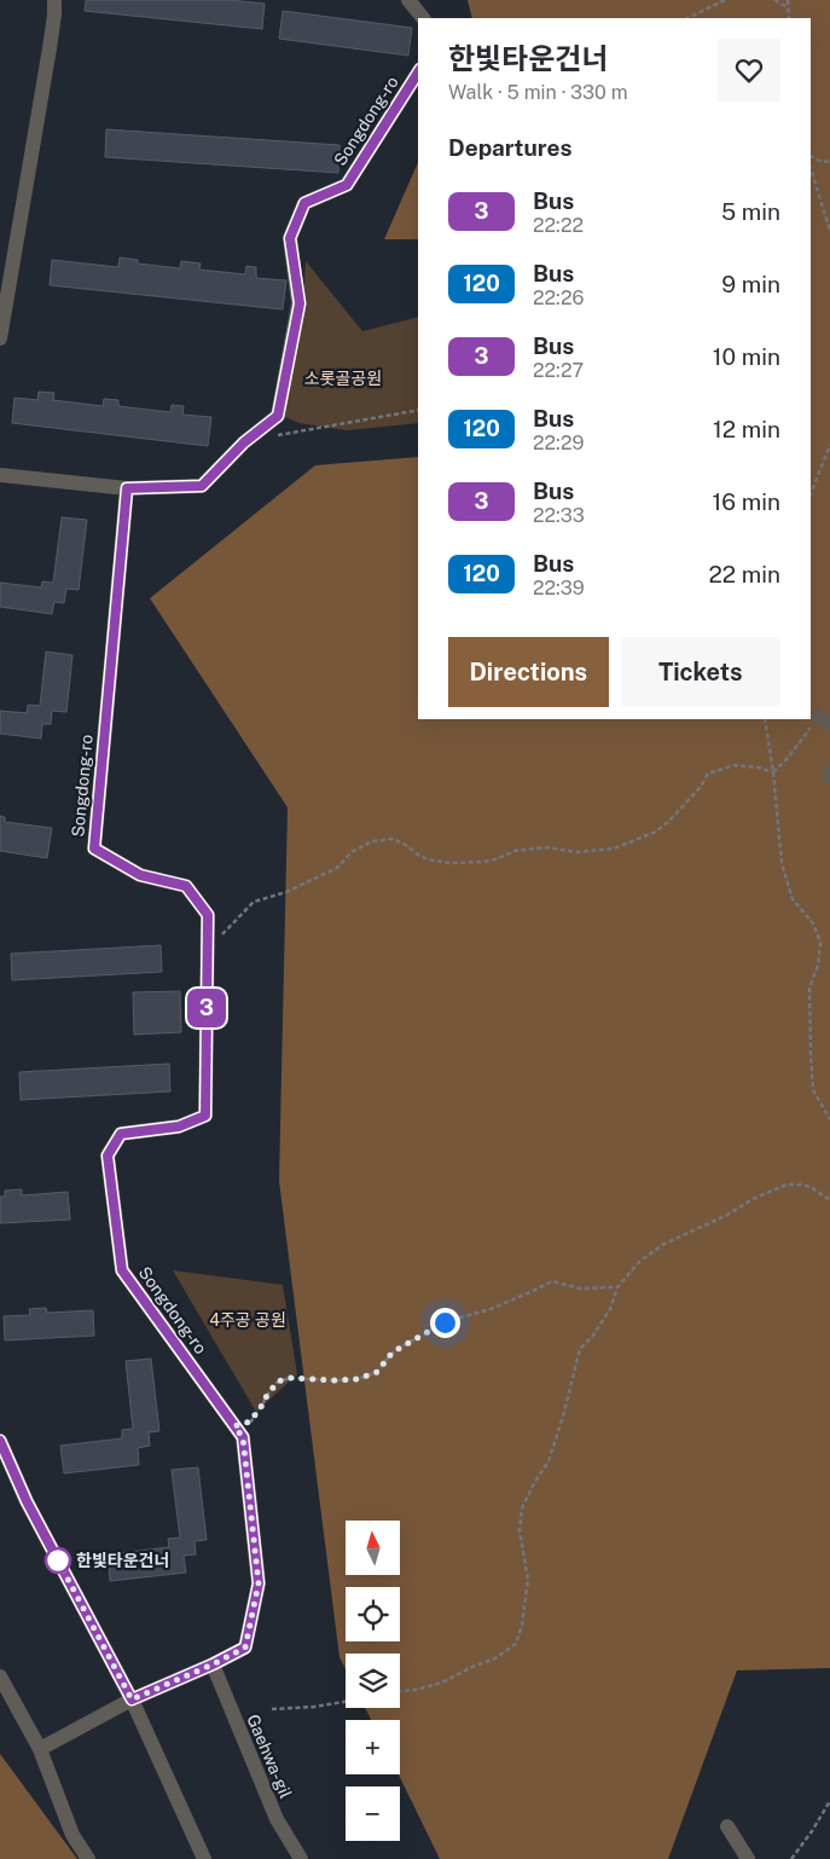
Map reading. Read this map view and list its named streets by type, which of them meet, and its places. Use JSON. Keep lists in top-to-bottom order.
{
  "streets": {
    "street": ["Songdong-ro", "Gaehwa-gil"]
  },
  "crossings": [
    ["Songdong-ro", "Gaehwa-gil"]
  ],
  "parks": ["소롯골공원", "4주공 공원"],
  "places": ["한빛타운건너"],
  "lines": ["bus line 3"],
  "north": "top",
  "page": {
    "on_map": "3",
    "heading": [
      ["한빛타운건너", "Walk · 5 min · 330 m"],
      "Departures"
    ],
    "list": [
      {
        "mark": "3",
        "name": "Bus",
        "note": "22:22",
        "value": "5 min"
      },
      {
        "mark": "120",
        "name": "Bus",
        "note": "22:26",
        "value": "9 min"
      },
      {
        "mark": "3",
        "name": "Bus",
        "note": "22:27",
        "value": "10 min"
      },
      {
        "mark": "120",
        "name": "Bus",
        "note": "22:29",
        "value": "12 min"
      },
      {
        "mark": "3",
        "name": "Bus",
        "note": "22:33",
        "value": "16 min"
      },
      {
        "mark": "120",
        "name": "Bus",
        "note": "22:39",
        "value": "22 min"
      }
    ],
    "buttons": ["Directions", "Tickets"],
    "map_buttons": ["+", "−"]
  }
}
